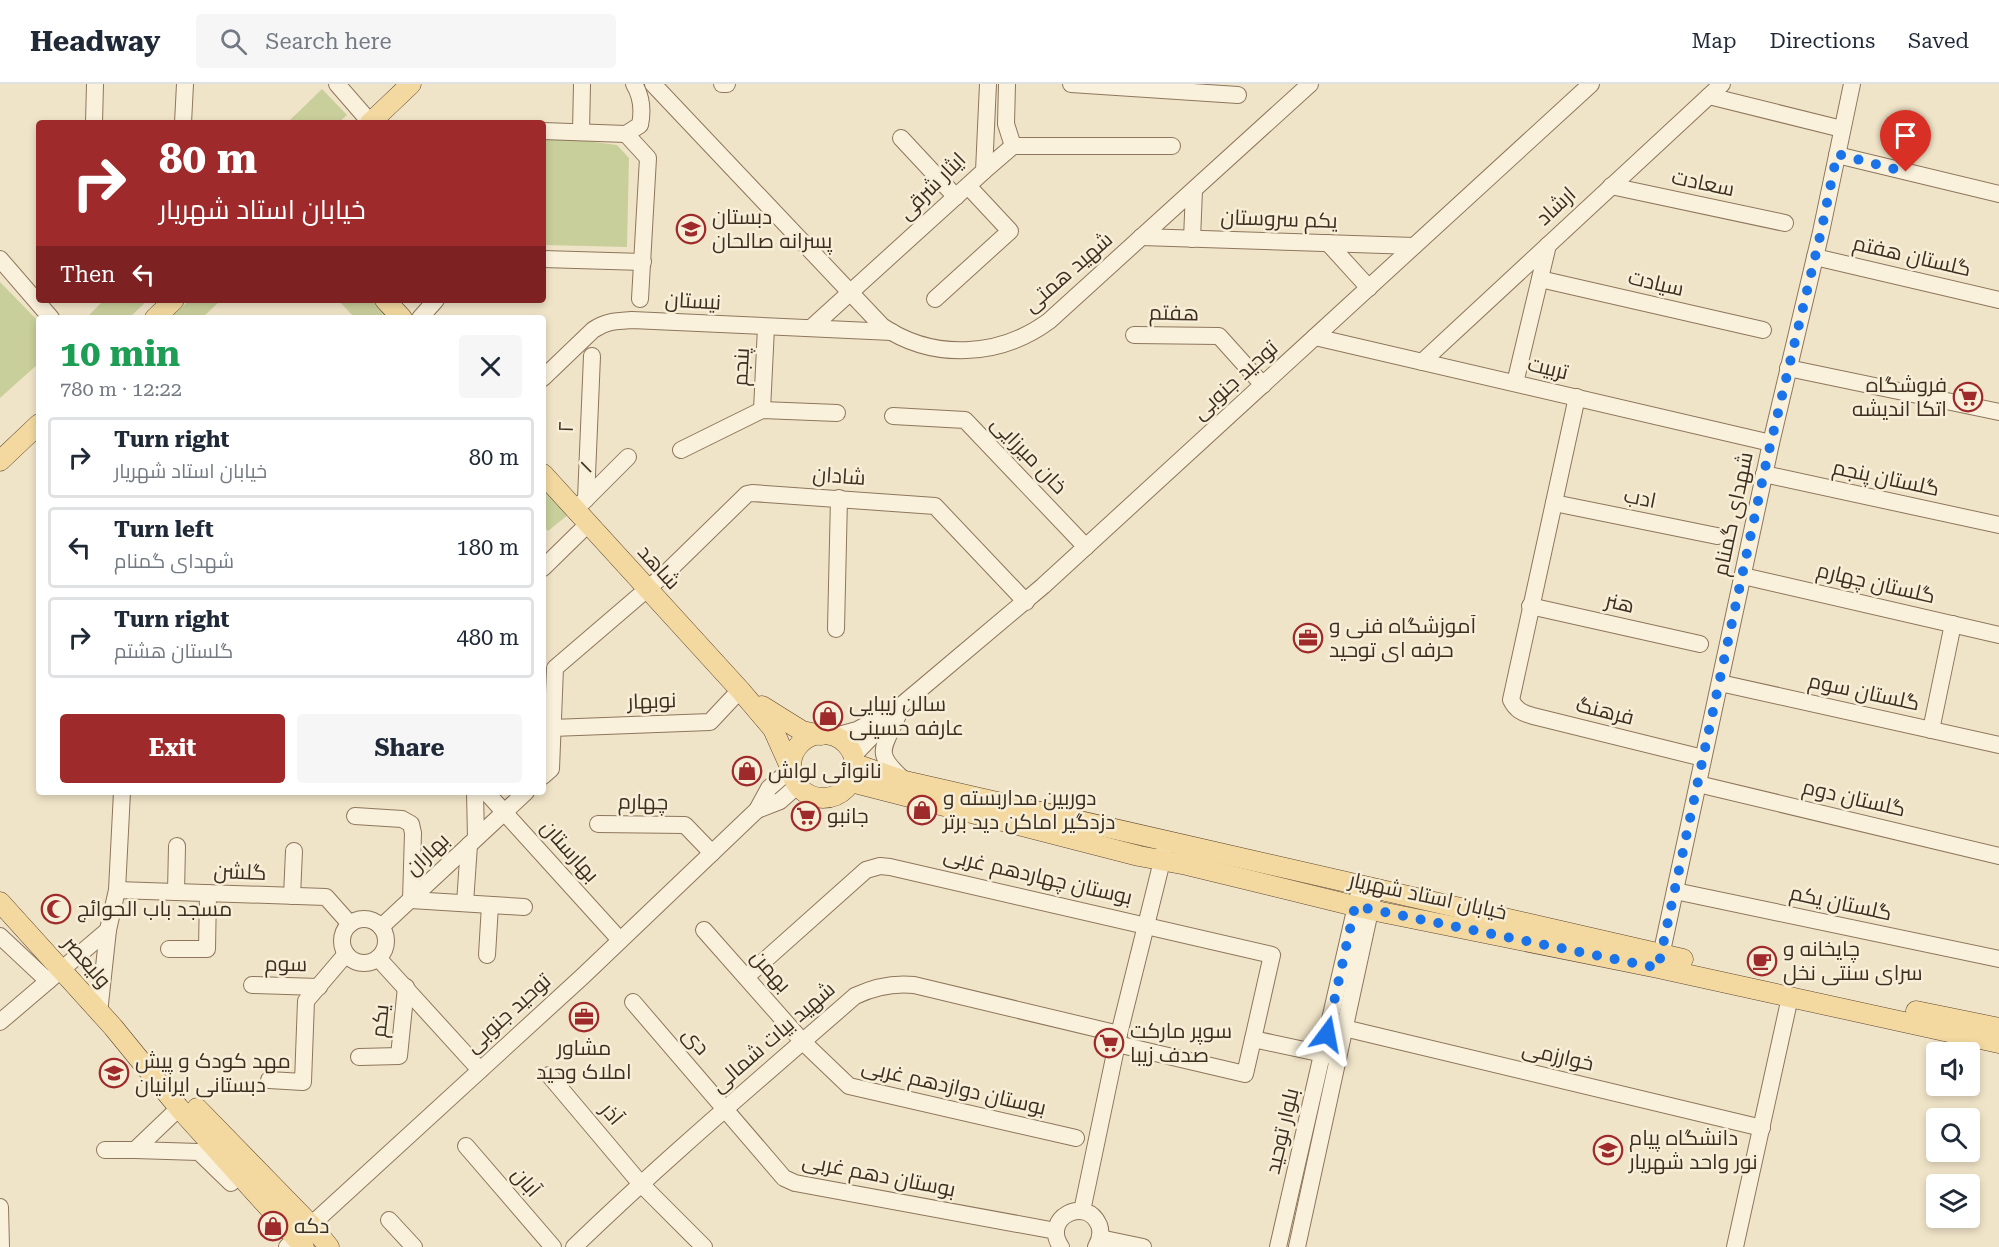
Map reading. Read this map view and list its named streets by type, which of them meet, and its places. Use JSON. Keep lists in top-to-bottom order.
{
  "streets": {
    "main road": ["شاهد", "خیابان استاد شهریار", "ولیعصر"],
    "street": [
      "سعادت",
      "ایثار شرقی",
      "ارشاد",
      "یکم سروستان",
      "گلستان هفتم",
      "شهید همتی",
      "سیادت",
      "نيستان",
      "هفتم",
      "پنجم",
      "تربیت",
      "توحید جنوبی",
      "۲",
      "خان میرزایی",
      "۱",
      "شادان",
      "گلستان پنجم",
      "ادب",
      "شهدای گمنام",
      "گلستان چهارم",
      "هنر",
      "گلستان سوم",
      "نوبهار",
      "فرهنگ",
      "گلستان دوم",
      "چهارم",
      "بهارستان",
      "بهاران",
      "گلشن",
      "بوستان چهاردهم غربی",
      "گلستان یکم",
      "سوم",
      "بهمن",
      "یکم",
      "شهید بیات شمالی",
      "دی",
      "خوارزمی",
      "بوستان دوازدهم غربی",
      "آذر",
      "بلوار توحید",
      "بوستان دهم غربی",
      "آبان"
    ]
  },
  "crossings": [
    ["سعادت", "ارشاد"],
    ["ایثار شرقی", "شهید همتی"],
    ["ارشاد", "تربیت"],
    ["یکم سروستان", "شهید همتی"],
    ["یکم سروستان", "توحید جنوبی"],
    ["گلستان هفتم", "شهدای گمنام"],
    ["شهید همتی", "نيستان"],
    ["نيستان", "پنجم"],
    ["هفتم", "توحید جنوبی"],
    ["تربیت", "توحید جنوبی"],
    ["تربیت", "شهدای گمنام"],
    ["توحید جنوبی", "خان میرزایی"],
    ["توحید جنوبی", "شادان"],
    ["توحید جنوبی", "چهارم"],
    ["توحید جنوبی", "بهارستان"],
    ["توحید جنوبی", "خیابان استاد شهریار"],
    ["۲", "۱"],
    ["۲", "شاهد"],
    ["۱", "شاهد"],
    ["شادان", "شاهد"],
    ["شادان", "نوبهار"],
    ["گلستان پنجم", "شهدای گمنام"],
    ["شهدای گمنام", "گلستان چهارم"],
    ["شهدای گمنام", "گلستان سوم"],
    ["شهدای گمنام", "فرهنگ"],
    ["شهدای گمنام", "گلستان دوم"],
    ["شهدای گمنام", "خیابان استاد شهریار"],
    ["شهدای گمنام", "گلستان یکم"],
    ["شاهد", "نوبهار"],
    ["هنر", "فرهنگ"],
    ["بهارستان", "بهاران"],
    ["بهاران", "گلشن"],
    ["بوستان چهاردهم غربی", "بهمن"],
    ["بوستان چهاردهم غربی", "شهید بیات شمالی"],
    ["خیابان استاد شهریار", "بلوار توحید"],
    ["بهمن", "شهید بیات شمالی"],
    ["بهمن", "بوستان دوازدهم غربی"],
    ["شهید بیات شمالی", "دی"],
    ["شهید بیات شمالی", "بوستان دوازدهم غربی"],
    ["شهید بیات شمالی", "آذر"],
    ["شهید بیات شمالی", "بوستان دهم غربی"],
    ["دی", "بوستان دهم غربی"],
    ["خوارزمی", "بلوار توحید"]
  ],
  "places": {
    "school or university": ["دبستان پسرانه صالحان", "مهد کودک و پیش دبستانی ایرانیان", "دانشگاه پیام نور واحد شهریار"],
    "supermarket": ["فروشگاه اتکا اندیشه", "جانبو", "سوپر مارکت صدف زیبا"],
    "office": ["آموزشگاه فنی و حرفه ای توحید", "مشاور املاک وحید"],
    "shop": [
      "سالن زیبایی عارفه حسینی",
      "نانوائی لواش",
      "دوربین مداربسته و دزدگیر اماکن دید برتر",
      "دکه"
    ],
    "mosque": ["مسجد باب الحوائج"],
    "cafe": ["چایخانه و سرای سنتی نخل"]
  },
  "page": {
    "header": "Headway",
    "search": "Search here",
    "nav": ["Map", "Directions", "Saved"],
    "turn": ["80 m", "خیابان استاد شهریار"],
    "then": "Then",
    "heading": ["10 min", "780 m · 12:22"],
    "list": [
      {
        "name": "Turn right",
        "note": "خیابان استاد شهریار",
        "value": "80 m"
      },
      {
        "name": "Turn left",
        "note": "شهدای گمنام",
        "value": "180 m"
      },
      {
        "name": "Turn right",
        "note": "گلستان هشتم",
        "value": "480 m"
      }
    ],
    "buttons": ["Exit", "Share"]
  }
}
